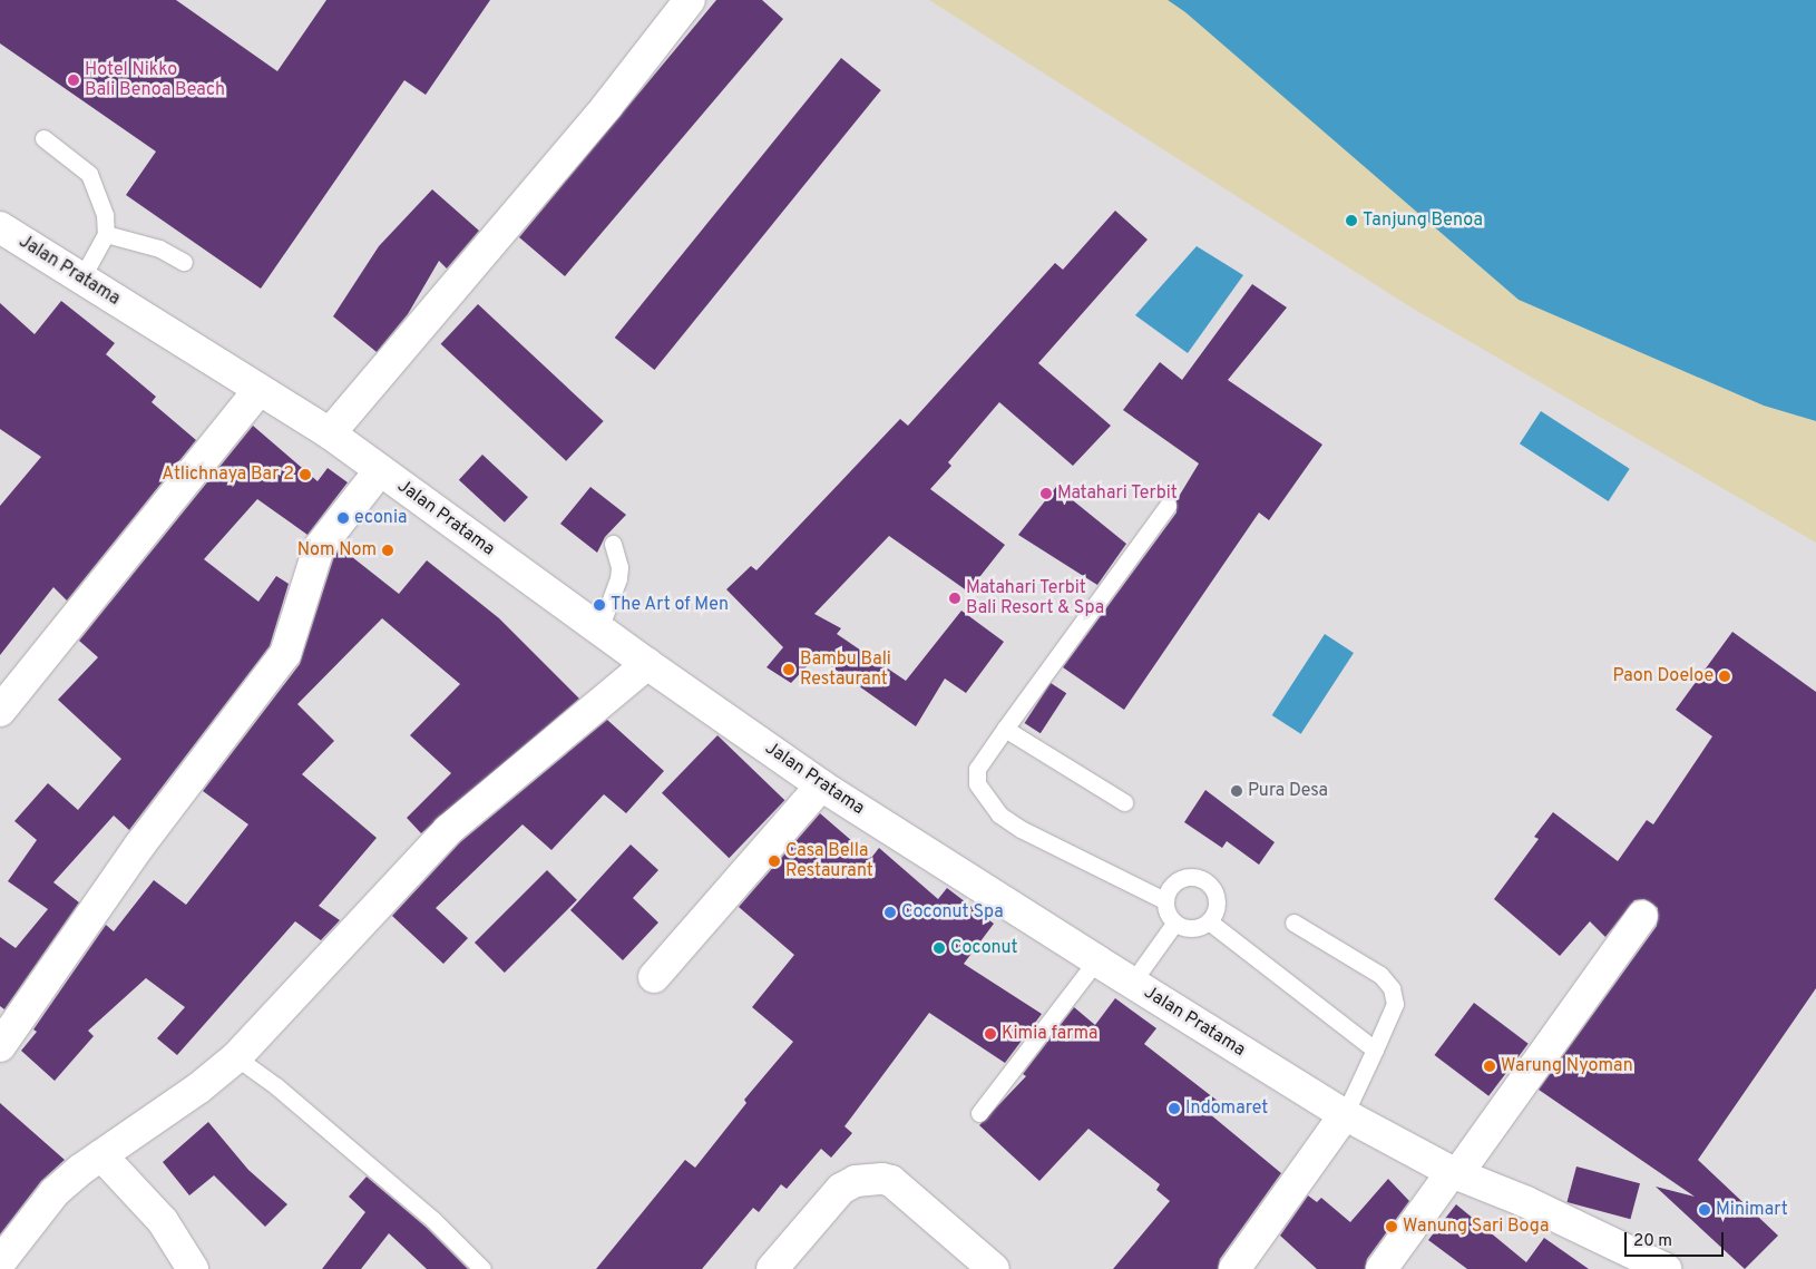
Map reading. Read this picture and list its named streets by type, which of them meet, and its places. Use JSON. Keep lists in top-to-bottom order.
{
  "streets": {
    "street": ["Jalan Pratama"]
  },
  "places": [
    "Hotel Nikko Bali Benoa Beach",
    "Tanjung Benoa",
    "Atlichnaya Bar 2",
    "Matahari Terbit",
    "econia",
    "Nom Nom",
    "Matahari Terbit Bali Resort & Spa",
    "The Art of Men",
    "Bambu Bali Restaurant",
    "Paon Doeloe",
    "Pura Desa",
    "Casa Bella Restaurant",
    "Coconut Spa",
    "Coconut",
    "Kimia farma",
    "Warung Nyoman",
    "Indomaret",
    "Minimart",
    "Wanung Sari Boga"
  ],
  "scale_bar": "20 m"
}
